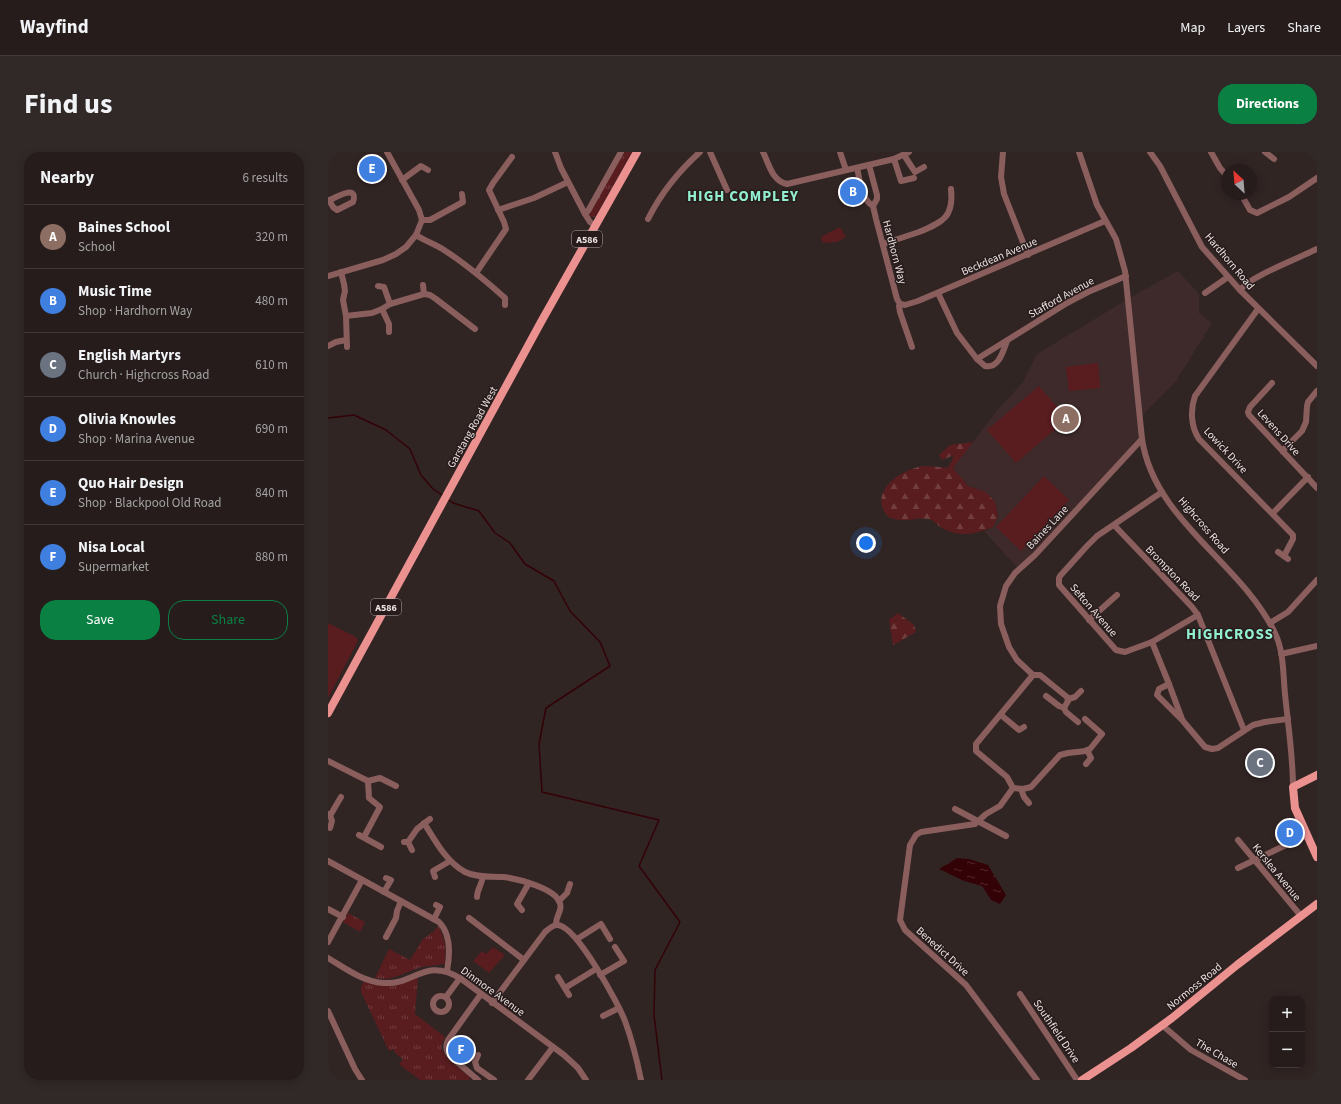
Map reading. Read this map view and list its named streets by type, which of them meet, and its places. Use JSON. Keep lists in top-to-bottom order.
{
  "streets": {
    "main road": [
      "A586",
      "Garstang Road West",
      "Highcross Road",
      "Normoss Road"
    ],
    "street": [
      "Hardhorn Way",
      "Beckdean Avenue",
      "Hardhorn Road",
      "Stafford Avenue",
      "Levens Drive",
      "Lowick Drive",
      "Baines Lane",
      "Brompton Road",
      "Sefton Avenue",
      "Kerslea Avenue",
      "Benedict Drive",
      "Dinmore Avenue",
      "Southfield Drive",
      "The Chase"
    ]
  },
  "crossings": [
    ["Hardhorn Way", "Beckdean Avenue"],
    ["Beckdean Avenue", "Highcross Road"],
    ["Hardhorn Road", "Lowick Drive"],
    ["Stafford Avenue", "Highcross Road"],
    ["Highcross Road", "Baines Lane"],
    ["Highcross Road", "Sefton Avenue"],
    ["Brompton Road", "Sefton Avenue"],
    ["Kerslea Avenue", "Normoss Road"],
    ["Normoss Road", "The Chase"]
  ],
  "districts": ["HIGH COMPLEY", "HIGHCROSS"],
  "north": "top left",
  "page": {
    "header": "Wayfind",
    "nav": ["Map", "Layers", "Share"],
    "title": "Find us",
    "buttons": [
      "Directions",
      ["Save", "Share"]
    ],
    "heading": ["Nearby", "6 results"],
    "pins": [
      "E",
      "B",
      "A",
      "C",
      "D",
      "F"
    ],
    "list": [
      {
        "mark": "A",
        "name": "Baines School",
        "note": "School",
        "value": "320 m"
      },
      {
        "mark": "B",
        "name": "Music Time",
        "note": "Shop · Hardhorn Way",
        "value": "480 m"
      },
      {
        "mark": "C",
        "name": "English Martyrs",
        "note": "Church · Highcross Road",
        "value": "610 m"
      },
      {
        "mark": "D",
        "name": "Olivia Knowles",
        "note": "Shop · Marina Avenue",
        "value": "690 m"
      },
      {
        "mark": "E",
        "name": "Quo Hair Design",
        "note": "Shop · Blackpool Old Road",
        "value": "840 m"
      },
      {
        "mark": "F",
        "name": "Nisa Local",
        "note": "Supermarket",
        "value": "880 m"
      }
    ],
    "map_buttons": ["+", "−"]
  }
}
